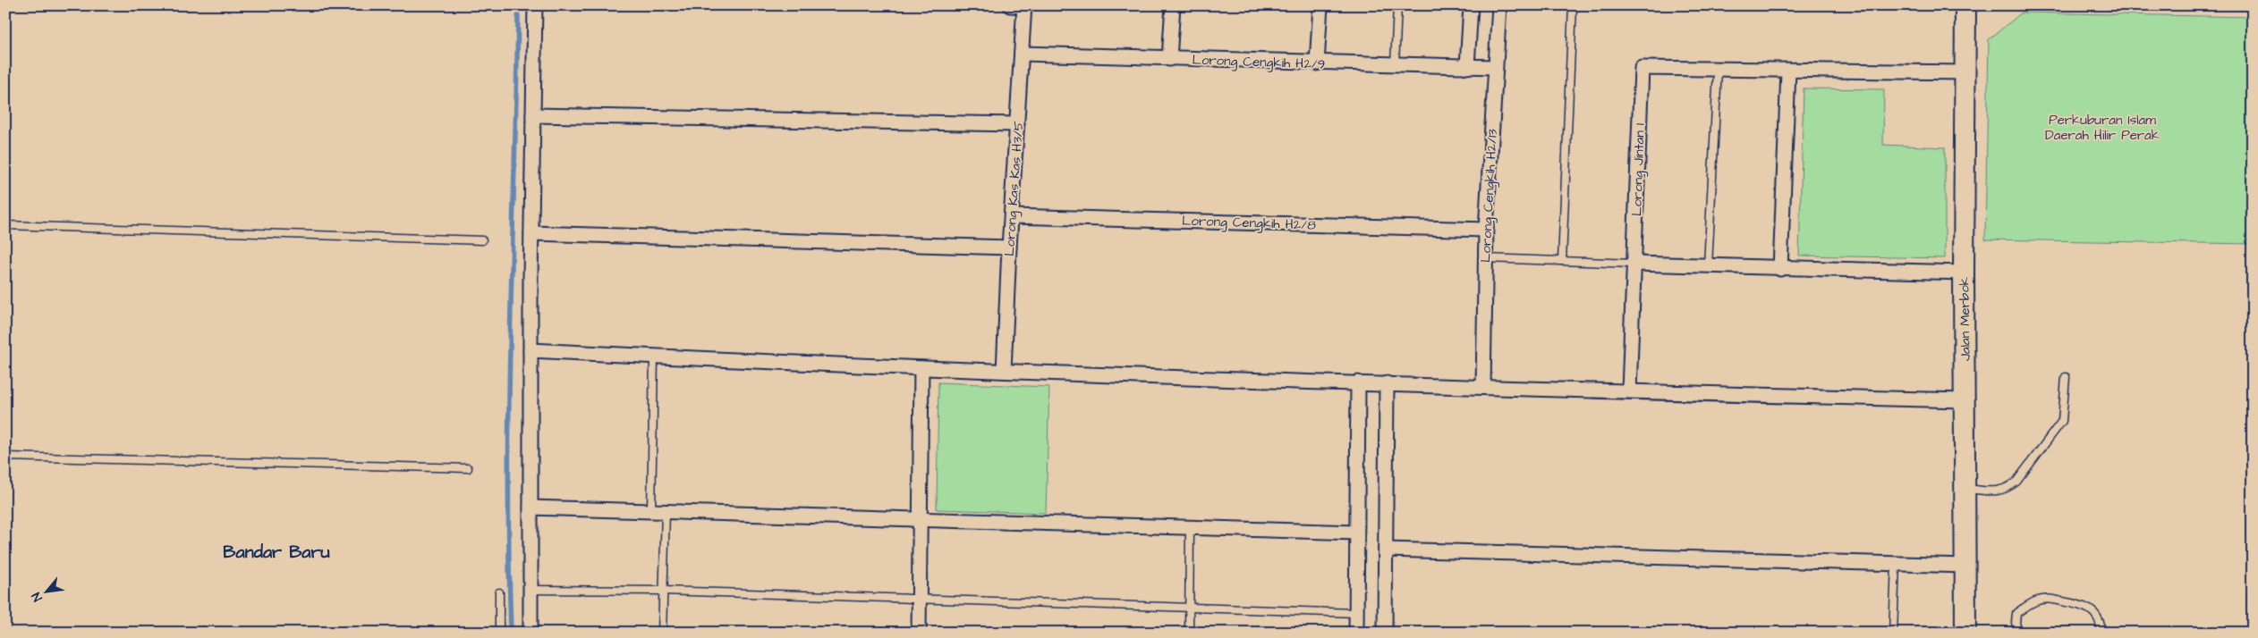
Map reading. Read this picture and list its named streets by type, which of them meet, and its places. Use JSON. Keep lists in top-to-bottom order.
{
  "streets": {
    "street": [
      "Lorong Cengkih H2/9",
      "Lorong Jintan 1",
      "Lorong Kas Kas H3/5",
      "Lorong Cengkih H2/13",
      "Lorong Cengkih H2/8",
      "Jalan Merbok"
    ]
  },
  "crossings": [
    ["Lorong Cengkih H2/9", "Lorong Kas Kas H3/5"],
    ["Lorong Cengkih H2/9", "Lorong Cengkih H2/13"],
    ["Lorong Jintan 1", "Jalan Merbok"],
    ["Lorong Kas Kas H3/5", "Lorong Cengkih H2/8"],
    ["Lorong Cengkih H2/13", "Lorong Cengkih H2/8"]
  ],
  "districts": ["Bandar Baru"],
  "parks": ["Perkuburan Islam Daerah Hilir Perak"],
  "north": "bottom left"
}
